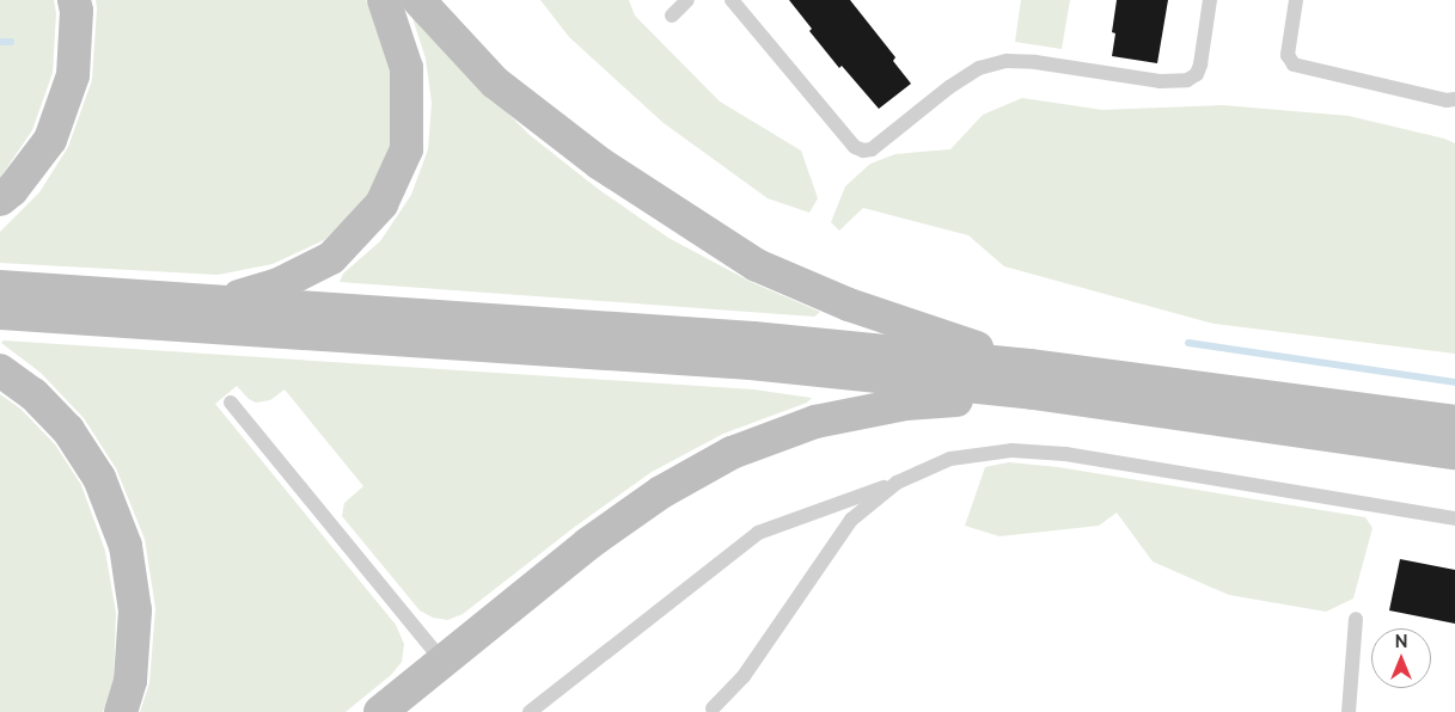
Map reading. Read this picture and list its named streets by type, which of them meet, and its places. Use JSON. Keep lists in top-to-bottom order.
{
  "north": "top"
}
